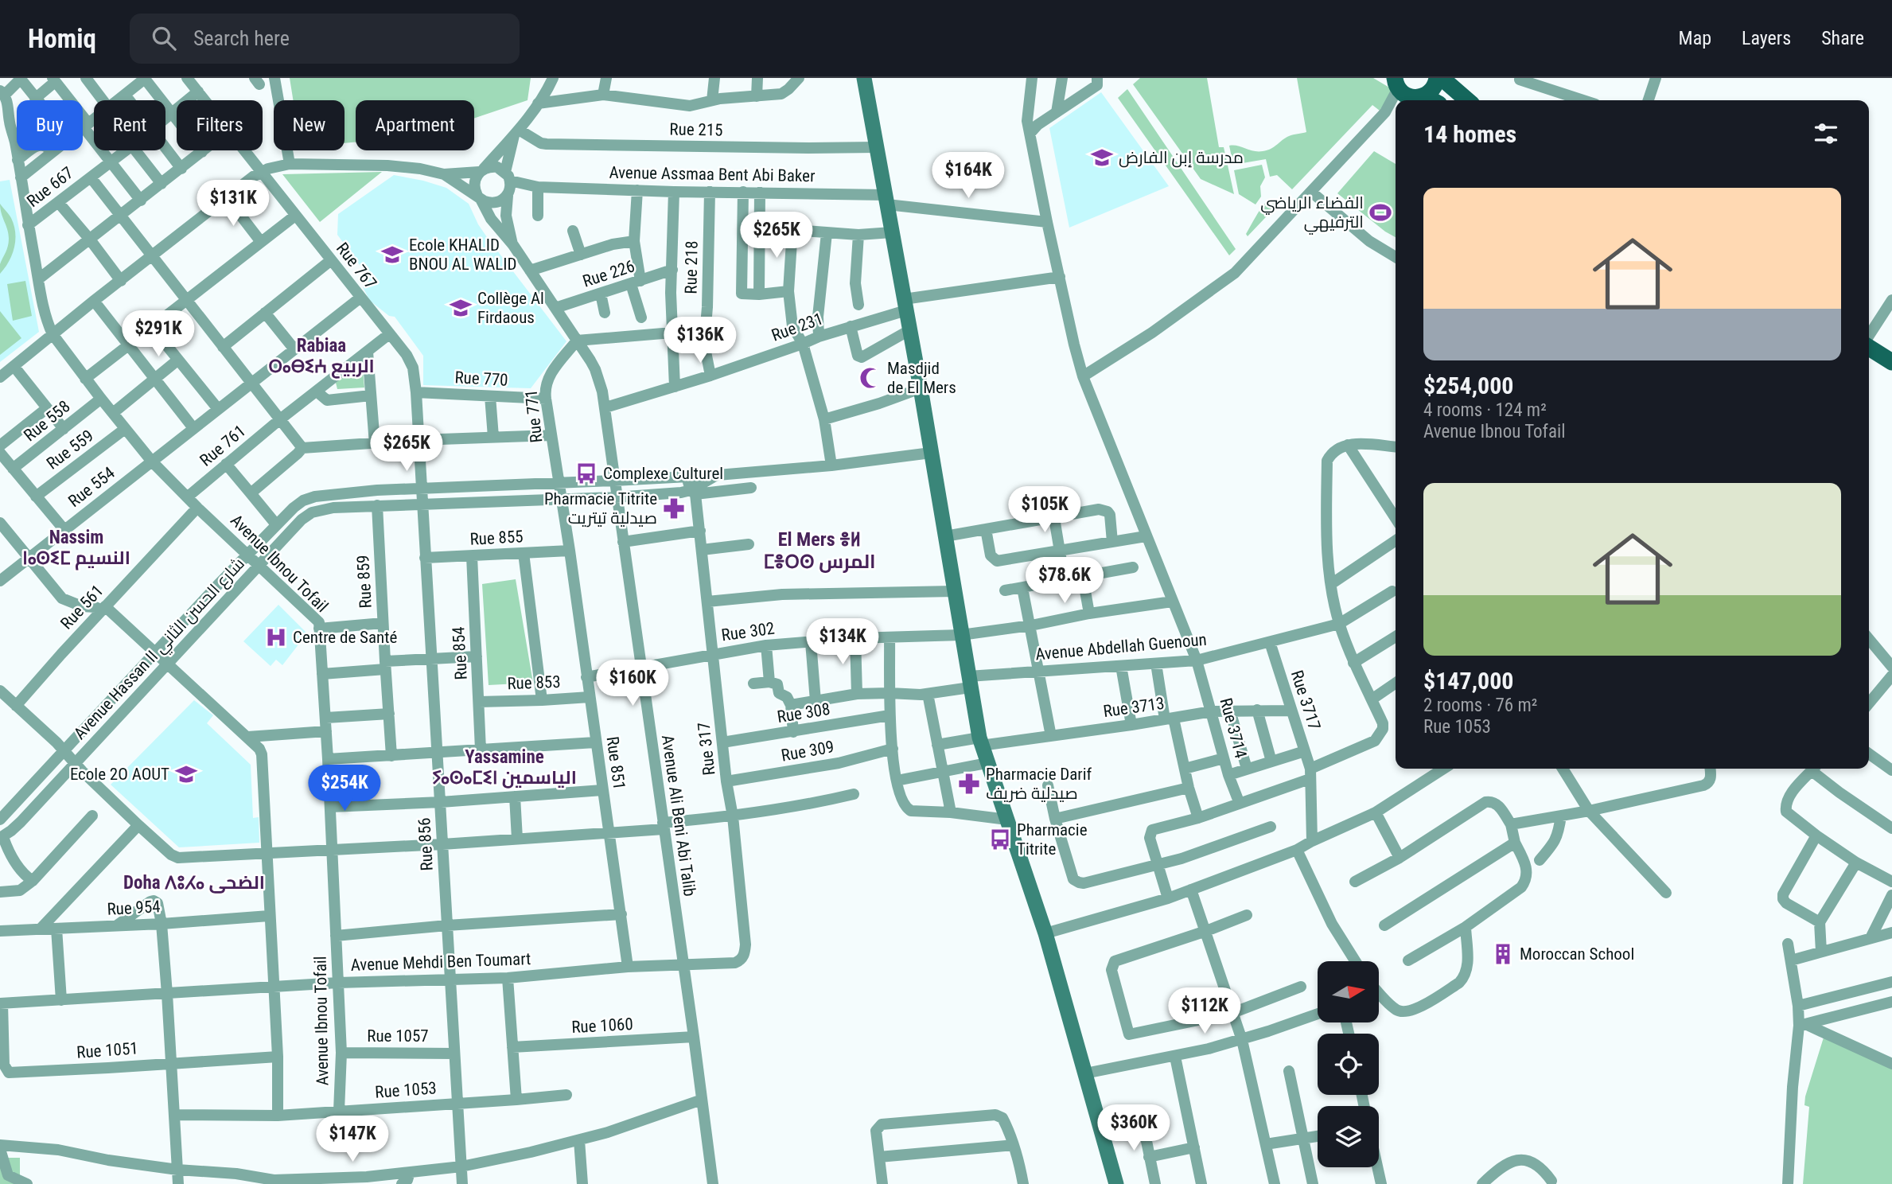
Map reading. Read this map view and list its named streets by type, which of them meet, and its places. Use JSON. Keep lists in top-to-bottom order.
{
  "streets": {
    "street": [
      "Rue 215",
      "Avenue Assmaa Bent Abi Baker",
      "Rue 667",
      "Rue 767",
      "Rue 218",
      "Rue 226",
      "Rue 231",
      "Rue 770",
      "Rue 771",
      "Rue 558",
      "Rue 761",
      "Rue 559",
      "Rue 554",
      "Rue 855",
      "Avenue Ibnou Tofail",
      "Rue 859",
      "Rue 561",
      "Rue 302",
      "Avenue Abdellah Guenoun",
      "Avenue Hassan II شارع الحسن الثاني",
      "Rue 854",
      "Rue 853",
      "Rue 3717",
      "Rue 3713",
      "Rue 308",
      "Rue 3714",
      "Rue 317",
      "Rue 309",
      "Rue 851",
      "Avenue Ali Beni Abi Talib",
      "Rue 856",
      "Rue 954",
      "Avenue Mehdi Ben Toumart",
      "Rue 1060",
      "Rue 1057",
      "Rue 1051",
      "Rue 1053"
    ]
  },
  "crossings": [
    ["Avenue Assmaa Bent Abi Baker", "Rue 218"],
    ["Avenue Assmaa Bent Abi Baker", "Rue 3714"],
    ["Avenue Assmaa Bent Abi Baker", "Avenue Ali Beni Abi Talib"],
    ["Rue 667", "Rue 767"],
    ["Rue 667", "Avenue Ibnou Tofail"],
    ["Rue 767", "Rue 770"],
    ["Rue 767", "Rue 761"],
    ["Rue 767", "Rue 554"],
    ["Rue 767", "Avenue Hassan II شارع الحسن الثاني"],
    ["Rue 767", "Rue 856"],
    ["Rue 218", "Rue 231"],
    ["Rue 226", "Avenue Ali Beni Abi Talib"],
    ["Rue 231", "Rue 3714"],
    ["Rue 231", "Avenue Ali Beni Abi Talib"],
    ["Rue 770", "Rue 771"],
    ["Rue 771", "Avenue Hassan II شارع الحسن الثاني"],
    ["Rue 771", "Rue 851"],
    ["Rue 771", "Avenue Ali Beni Abi Talib"],
    ["Rue 558", "Avenue Ibnou Tofail"],
    ["Rue 761", "Avenue Ibnou Tofail"],
    ["Rue 559", "Avenue Ibnou Tofail"],
    ["Rue 554", "Avenue Ibnou Tofail"],
    ["Rue 855", "Rue 854"],
    ["Rue 855", "Rue 851"],
    ["Rue 855", "Rue 856"],
    ["Avenue Ibnou Tofail", "Rue 561"],
    ["Avenue Ibnou Tofail", "Avenue Hassan II شارع الحسن الثاني"],
    ["Avenue Ibnou Tofail", "Avenue Mehdi Ben Toumart"],
    ["Avenue Ibnou Tofail", "Rue 1057"],
    ["Avenue Ibnou Tofail", "Rue 1053"],
    ["Rue 859", "Avenue Hassan II شارع الحسن الثاني"],
    ["Rue 302", "Rue 3714"],
    ["Rue 302", "Rue 317"],
    ["Rue 302", "Rue 851"],
    ["Rue 302", "Avenue Ali Beni Abi Talib"],
    ["Avenue Abdellah Guenoun", "Rue 3717"],
    ["Avenue Abdellah Guenoun", "Rue 3714"],
    ["Avenue Hassan II شارع الحسن الثاني", "Rue 317"],
    ["Avenue Hassan II شارع الحسن الثاني", "Rue 851"],
    ["Avenue Hassan II شارع الحسن الثاني", "Avenue Ali Beni Abi Talib"],
    ["Avenue Hassan II شارع الحسن الثاني", "Rue 856"],
    ["Rue 854", "Rue 853"],
    ["Rue 853", "Rue 851"],
    ["Rue 3717", "Rue 3713"],
    ["Rue 3713", "Rue 3714"],
    ["Rue 308", "Rue 317"],
    ["Rue 317", "Rue 309"],
    ["Rue 317", "Avenue Ali Beni Abi Talib"],
    ["Rue 317", "Avenue Mehdi Ben Toumart"],
    ["Rue 851", "Avenue Mehdi Ben Toumart"],
    ["Avenue Ali Beni Abi Talib", "Avenue Mehdi Ben Toumart"],
    ["Avenue Ali Beni Abi Talib", "Rue 1060"],
    ["Rue 856", "Avenue Mehdi Ben Toumart"],
    ["Rue 856", "Rue 1057"],
    ["Rue 856", "Rue 1053"],
    ["Avenue Mehdi Ben Toumart", "Rue 1051"]
  ],
  "districts": [
    "Rabiaa ⵔⴰⴱⵉⵄ الربيع",
    "Nassim ⵏⴰⵙⵉⵎ النسيم",
    "El Mers ⴻⵍ ⵎⴻⵔⵙ المرس",
    "Yassamine ⵢⴰⵙⴰⵎⵉⵏ الياسمين",
    "Doha ⴷⵓⵃⴰ الضحى"
  ],
  "places": {
    "school or university": [
      "مدرسة إبن الفارض",
      "Ecole KHALID BNOU AL WALID",
      "Collège Al Firdaous",
      "Ecole 2O AOUT"
    ],
    "sports": ["الفضاء الرياضي الترفيهي"],
    "mosque": ["Masdjid de El Mers"],
    "bus stop": ["Complexe Culturel", "Pharmacie Titrite"],
    "pharmacy": ["Pharmacie Titrite صيدلية تيتريت", "Pharmacie Darif صيدلية ضريف"],
    "hospital": ["Centre de Santé"],
    "building": ["Moroccan School"]
  },
  "north": "right",
  "page": {
    "header": "Homiq",
    "search": "Search here",
    "nav": ["Map", "Layers", "Share"],
    "chip": [
      "Buy",
      "Rent",
      "Filters",
      "New",
      "Apartment"
    ],
    "heading": "14 homes",
    "price": [
      "$164K",
      "$131K",
      "$265K",
      "$291K",
      "$136K",
      "$265K",
      "$105K",
      "$78.6K",
      "$134K",
      "$160K",
      "$254K",
      "$112K",
      "$360K",
      "$147K"
    ],
    "list": [
      {
        "name": "$254,000",
        "note": "4 rooms · 124 m² · Avenue Ibnou Tofail"
      },
      {
        "name": "$147,000",
        "note": "2 rooms · 76 m² · Rue 1053"
      }
    ]
  }
}
